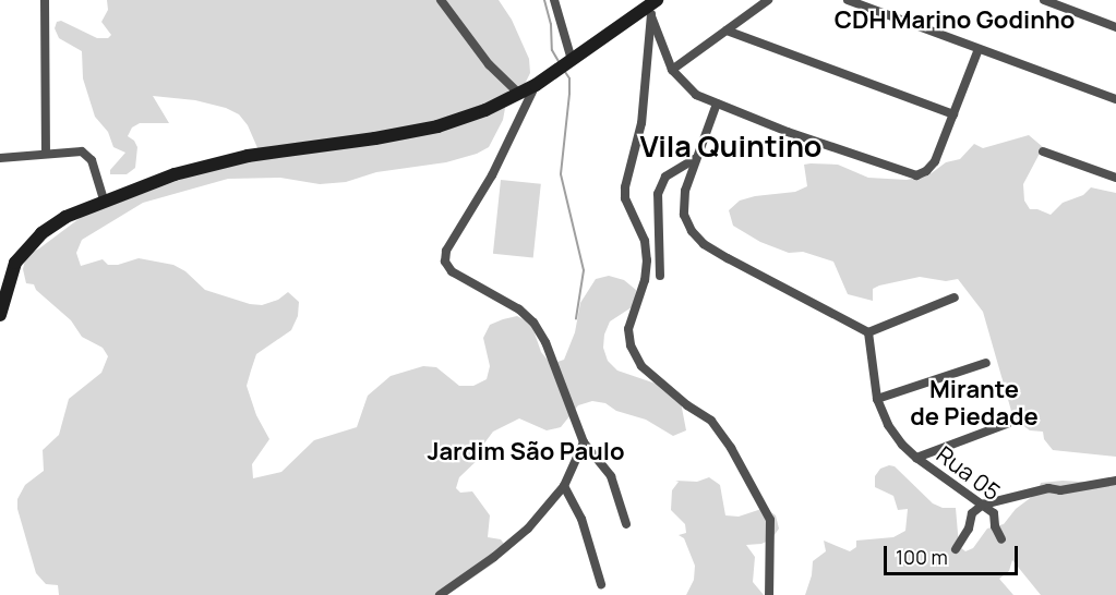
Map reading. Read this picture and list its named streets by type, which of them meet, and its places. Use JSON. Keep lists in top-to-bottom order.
{
  "streets": {
    "street": ["Rua 05"]
  },
  "districts": [
    "CDH Marino Godinho",
    "Vila Quintino",
    "Mirante de Piedade",
    "Jardim São Paulo"
  ],
  "scale_bar": "100 m"
}
